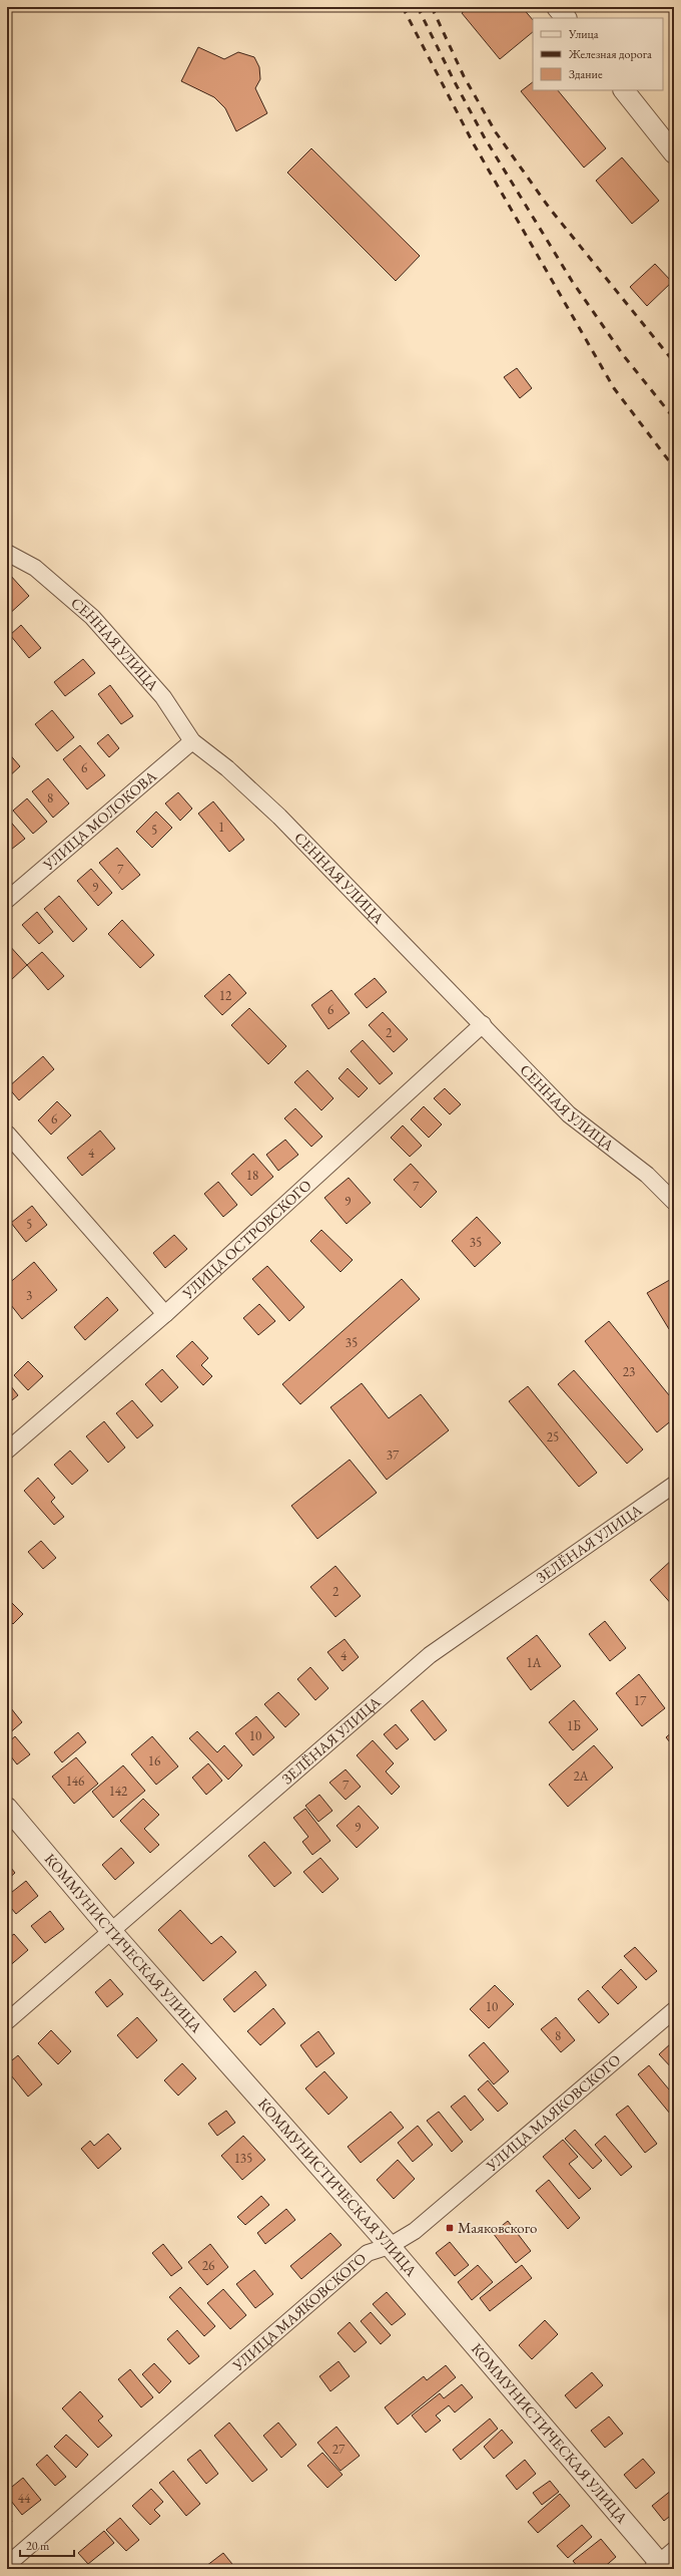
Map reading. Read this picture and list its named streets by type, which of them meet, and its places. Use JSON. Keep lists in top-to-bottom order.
{
  "streets": {
    "street": [
      "СЕННАЯ УЛИЦА",
      "УЛИЦА МОЛОКОВА",
      "УЛИЦА ОСТРОВСКОГО",
      "ЗЕЛЁНАЯ УЛИЦА",
      "КОММУНИСТИЧЕСКАЯ УЛИЦА",
      "УЛИЦА МАЯКОВСКОГО"
    ]
  },
  "crossings": [
    ["СЕННАЯ УЛИЦА", "УЛИЦА МОЛОКОВА"],
    ["СЕННАЯ УЛИЦА", "УЛИЦА ОСТРОВСКОГО"],
    ["ЗЕЛЁНАЯ УЛИЦА", "КОММУНИСТИЧЕСКАЯ УЛИЦА"],
    ["КОММУНИСТИЧЕСКАЯ УЛИЦА", "УЛИЦА МАЯКОВСКОГО"]
  ],
  "places": {
    "transit": ["Маяковского"]
  },
  "house_numbers": [
    "6",
    "8",
    "1",
    "5",
    "7",
    "9",
    "12",
    "6",
    "2",
    "6",
    "4",
    "18",
    "7",
    "9",
    "5",
    "35",
    "3",
    "35",
    "23",
    "25",
    "37",
    "2",
    "4",
    "1А",
    "17",
    "1Б",
    "10",
    "16",
    "2А",
    "146",
    "7",
    "142",
    "9",
    "10",
    "8",
    "135",
    "26",
    "27",
    "44"
  ],
  "legend": ["Улица", "Железная дорога", "Здание"],
  "scale_bar": "20 m"
}
